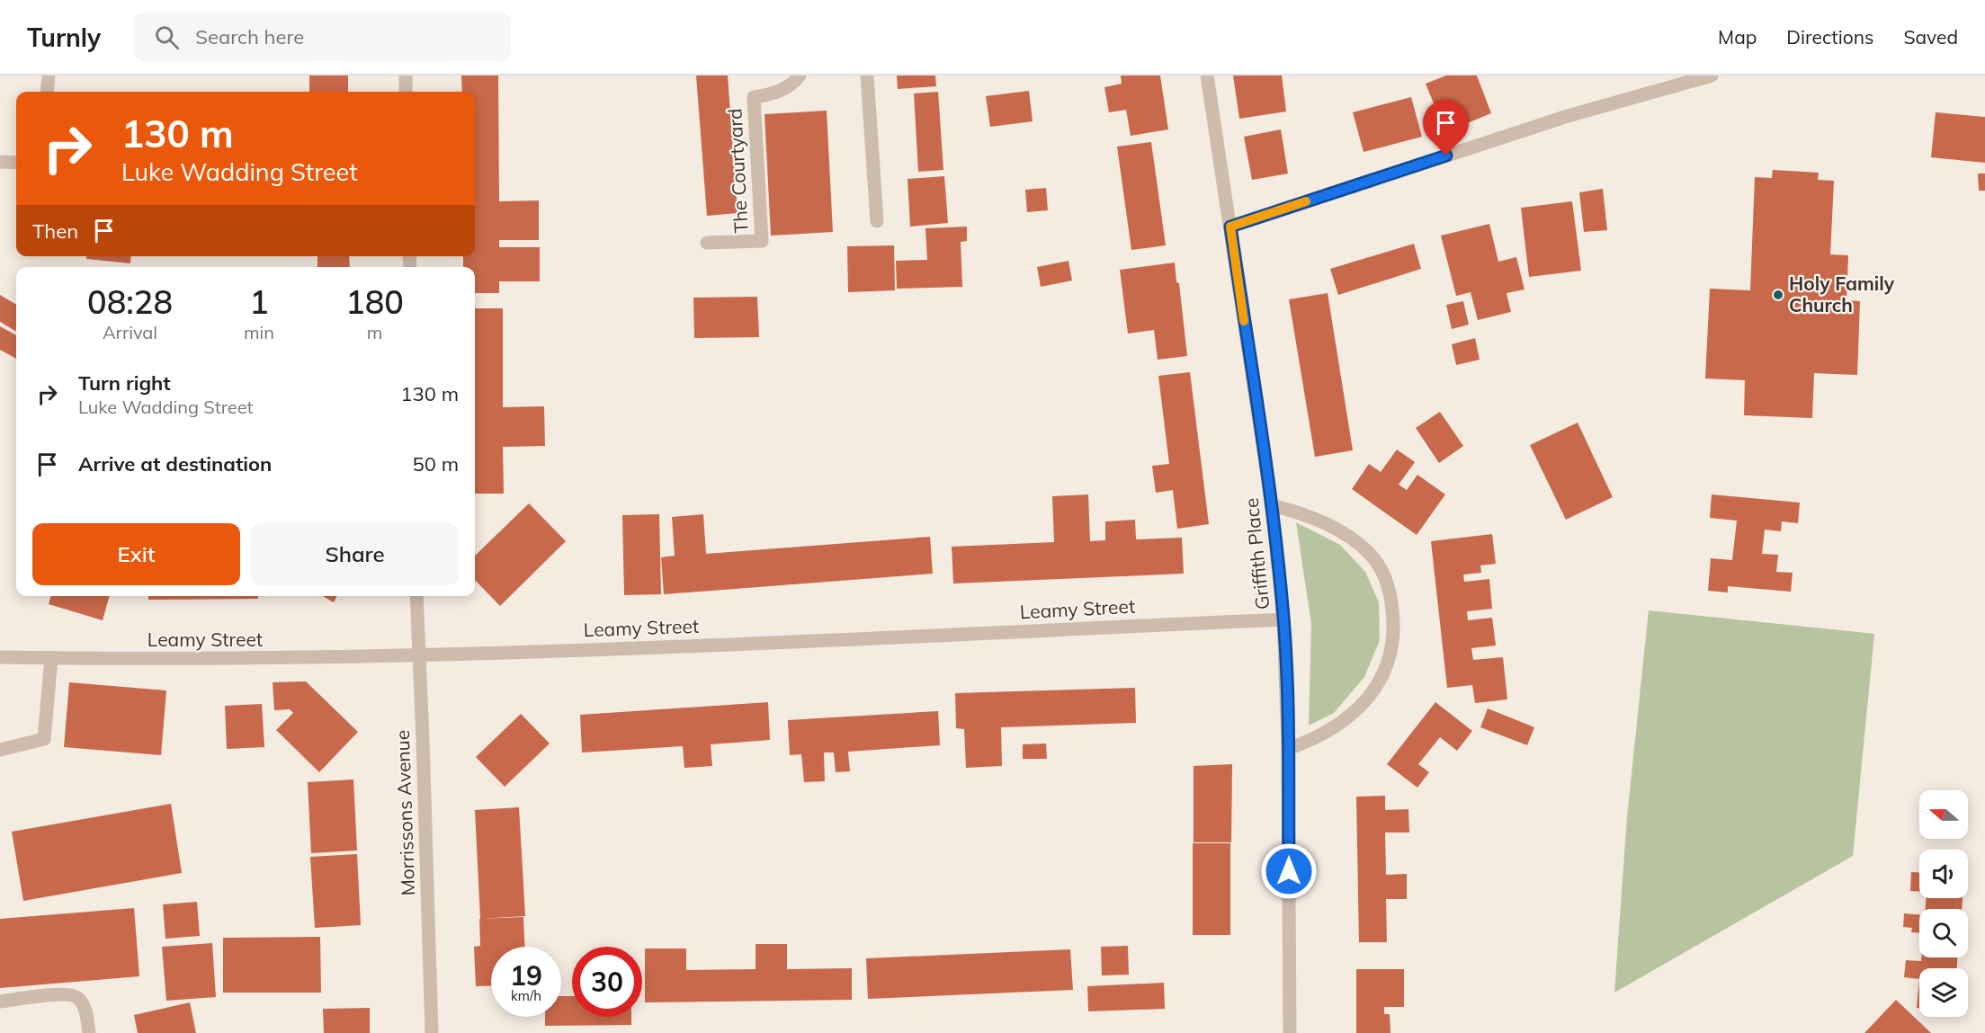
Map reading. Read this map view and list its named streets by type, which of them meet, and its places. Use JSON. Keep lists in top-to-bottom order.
{
  "streets": {
    "street": [
      "The Courtyard",
      "Griffith Place",
      "Leamy Street",
      "Morrissons Avenue"
    ]
  },
  "crossings": [
    ["Griffith Place", "Leamy Street"],
    ["Leamy Street", "Morrissons Avenue"]
  ],
  "places": ["Holy Family Church"],
  "north": "left",
  "page": {
    "header": "Turnly",
    "search": "Search here",
    "nav": ["Map", "Directions", "Saved"],
    "turn": ["130 m", "Luke Wadding Street"],
    "then": "Then",
    "eta": [
      "08:28",
      "Arrival",
      "1",
      "min",
      "180",
      "m"
    ],
    "list": [
      {
        "name": "Turn right",
        "note": "Luke Wadding Street",
        "value": "130 m"
      },
      {
        "name": "Arrive at destination",
        "value": "50 m"
      }
    ],
    "buttons": ["Exit", "Share"],
    "speed": "19 km/h",
    "limit": "30"
  }
}
